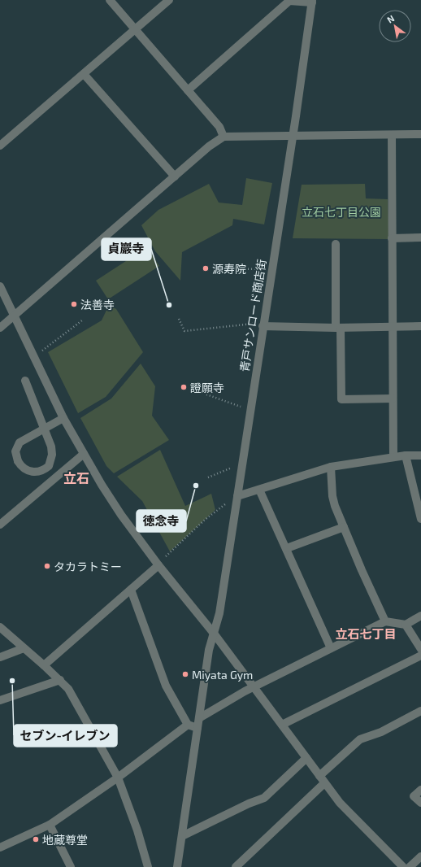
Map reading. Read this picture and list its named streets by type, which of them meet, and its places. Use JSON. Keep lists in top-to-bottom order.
{
  "streets": {
    "street": ["青戸サンロード商店街"]
  },
  "districts": ["立石", "立石七丁目"],
  "parks": ["立石七丁目公園"],
  "places": [
    "源寿院",
    "法善寺",
    "貞巖寺",
    "證願寺",
    "徳念寺",
    "タカラトミー",
    "Miyata Gym",
    "セブン-イレブン",
    "地蔵尊堂"
  ],
  "north": "top left"
}
